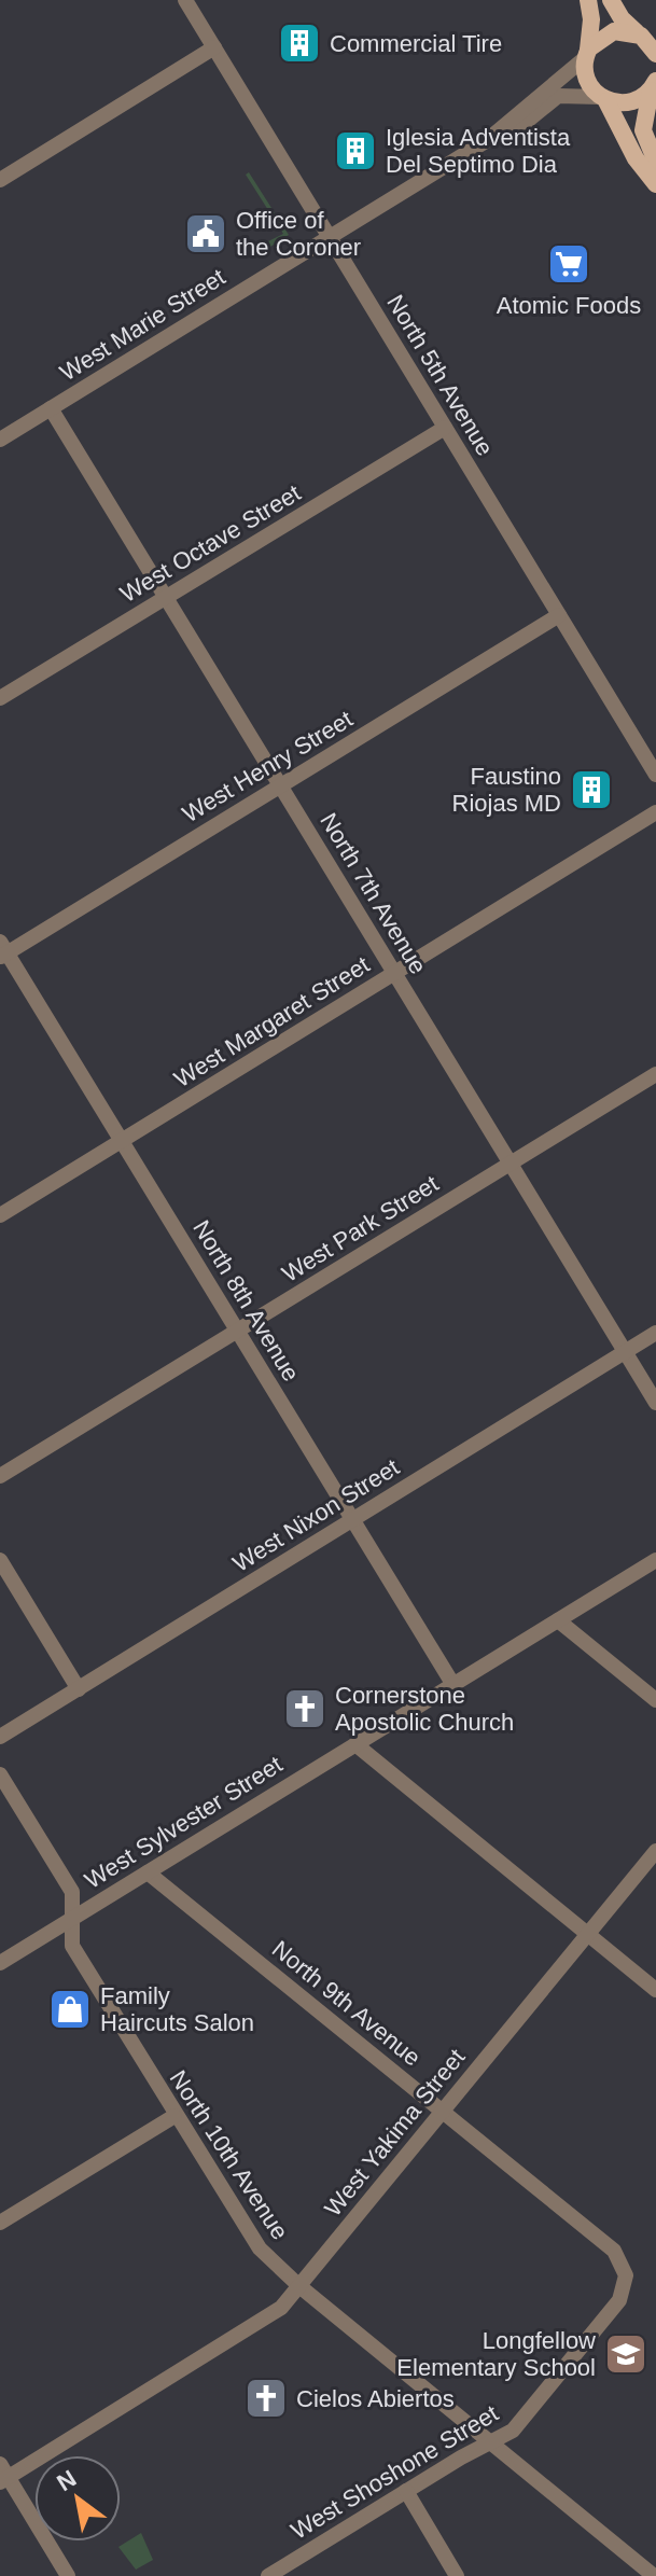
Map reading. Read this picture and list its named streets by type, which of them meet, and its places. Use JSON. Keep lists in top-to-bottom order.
{
  "streets": {
    "street": [
      "West Marie Street",
      "North 5th Avenue",
      "West Octave Street",
      "West Henry Street",
      "North 7th Avenue",
      "West Margaret Street",
      "West Park Street",
      "North 8th Avenue",
      "West Nixon Street",
      "West Sylvester Street",
      "North 9th Avenue",
      "West Yakima Street",
      "North 10th Avenue",
      "West Shoshone Street"
    ]
  },
  "crossings": [
    ["West Marie Street", "North 5th Avenue"],
    ["West Marie Street", "North 7th Avenue"],
    ["North 5th Avenue", "West Octave Street"],
    ["North 5th Avenue", "West Henry Street"],
    ["West Octave Street", "North 7th Avenue"],
    ["West Henry Street", "North 7th Avenue"],
    ["West Henry Street", "North 8th Avenue"],
    ["North 7th Avenue", "West Margaret Street"],
    ["North 7th Avenue", "West Park Street"],
    ["North 7th Avenue", "West Nixon Street"],
    ["West Margaret Street", "North 8th Avenue"],
    ["West Park Street", "North 8th Avenue"],
    ["North 8th Avenue", "West Nixon Street"],
    ["North 8th Avenue", "West Sylvester Street"],
    ["West Sylvester Street", "North 9th Avenue"],
    ["West Sylvester Street", "North 10th Avenue"],
    ["North 9th Avenue", "West Yakima Street"],
    ["North 9th Avenue", "West Shoshone Street"],
    ["West Yakima Street", "North 10th Avenue"],
    ["North 10th Avenue", "West Shoshone Street"]
  ],
  "places": {
    "building": ["Commercial Tire", "Iglesia Adventista Del Septimo Dia", "Faustino Riojas MD"],
    "public building": ["Office of the Coroner"],
    "supermarket": ["Atomic Foods"],
    "church": ["Cornerstone Apostolic Church", "Cielos Abiertos"],
    "shop": ["Family Haircuts Salon"],
    "school or university": ["Longfellow Elementary School"]
  },
  "north": "top left"
}
